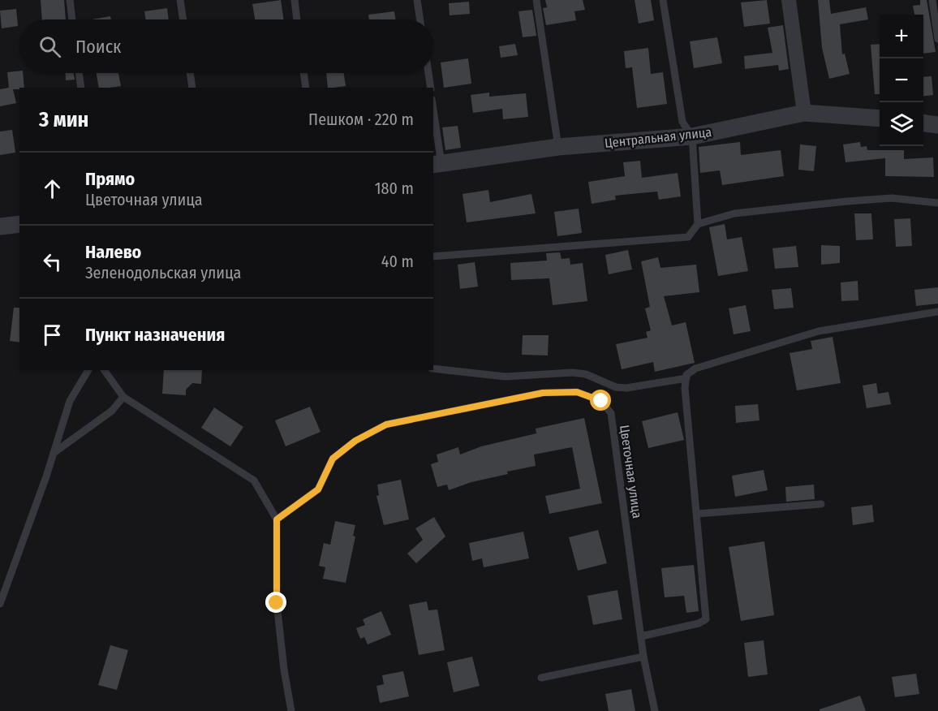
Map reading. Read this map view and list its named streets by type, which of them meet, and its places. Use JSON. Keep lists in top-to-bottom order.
{
  "streets": {
    "street": ["Центральная улица"],
    "lane": ["Цветочная улица"]
  },
  "page": {
    "map_buttons": ["+", "−"],
    "search": "Поиск",
    "heading": ["3 мин", "Пешком · 220 m"],
    "list": [
      ["Прямо", "Цветочная улица", "180 m"],
      ["Налево", "Зеленодольская улица", "40 m"],
      "Пункт назначения"
    ]
  }
}
